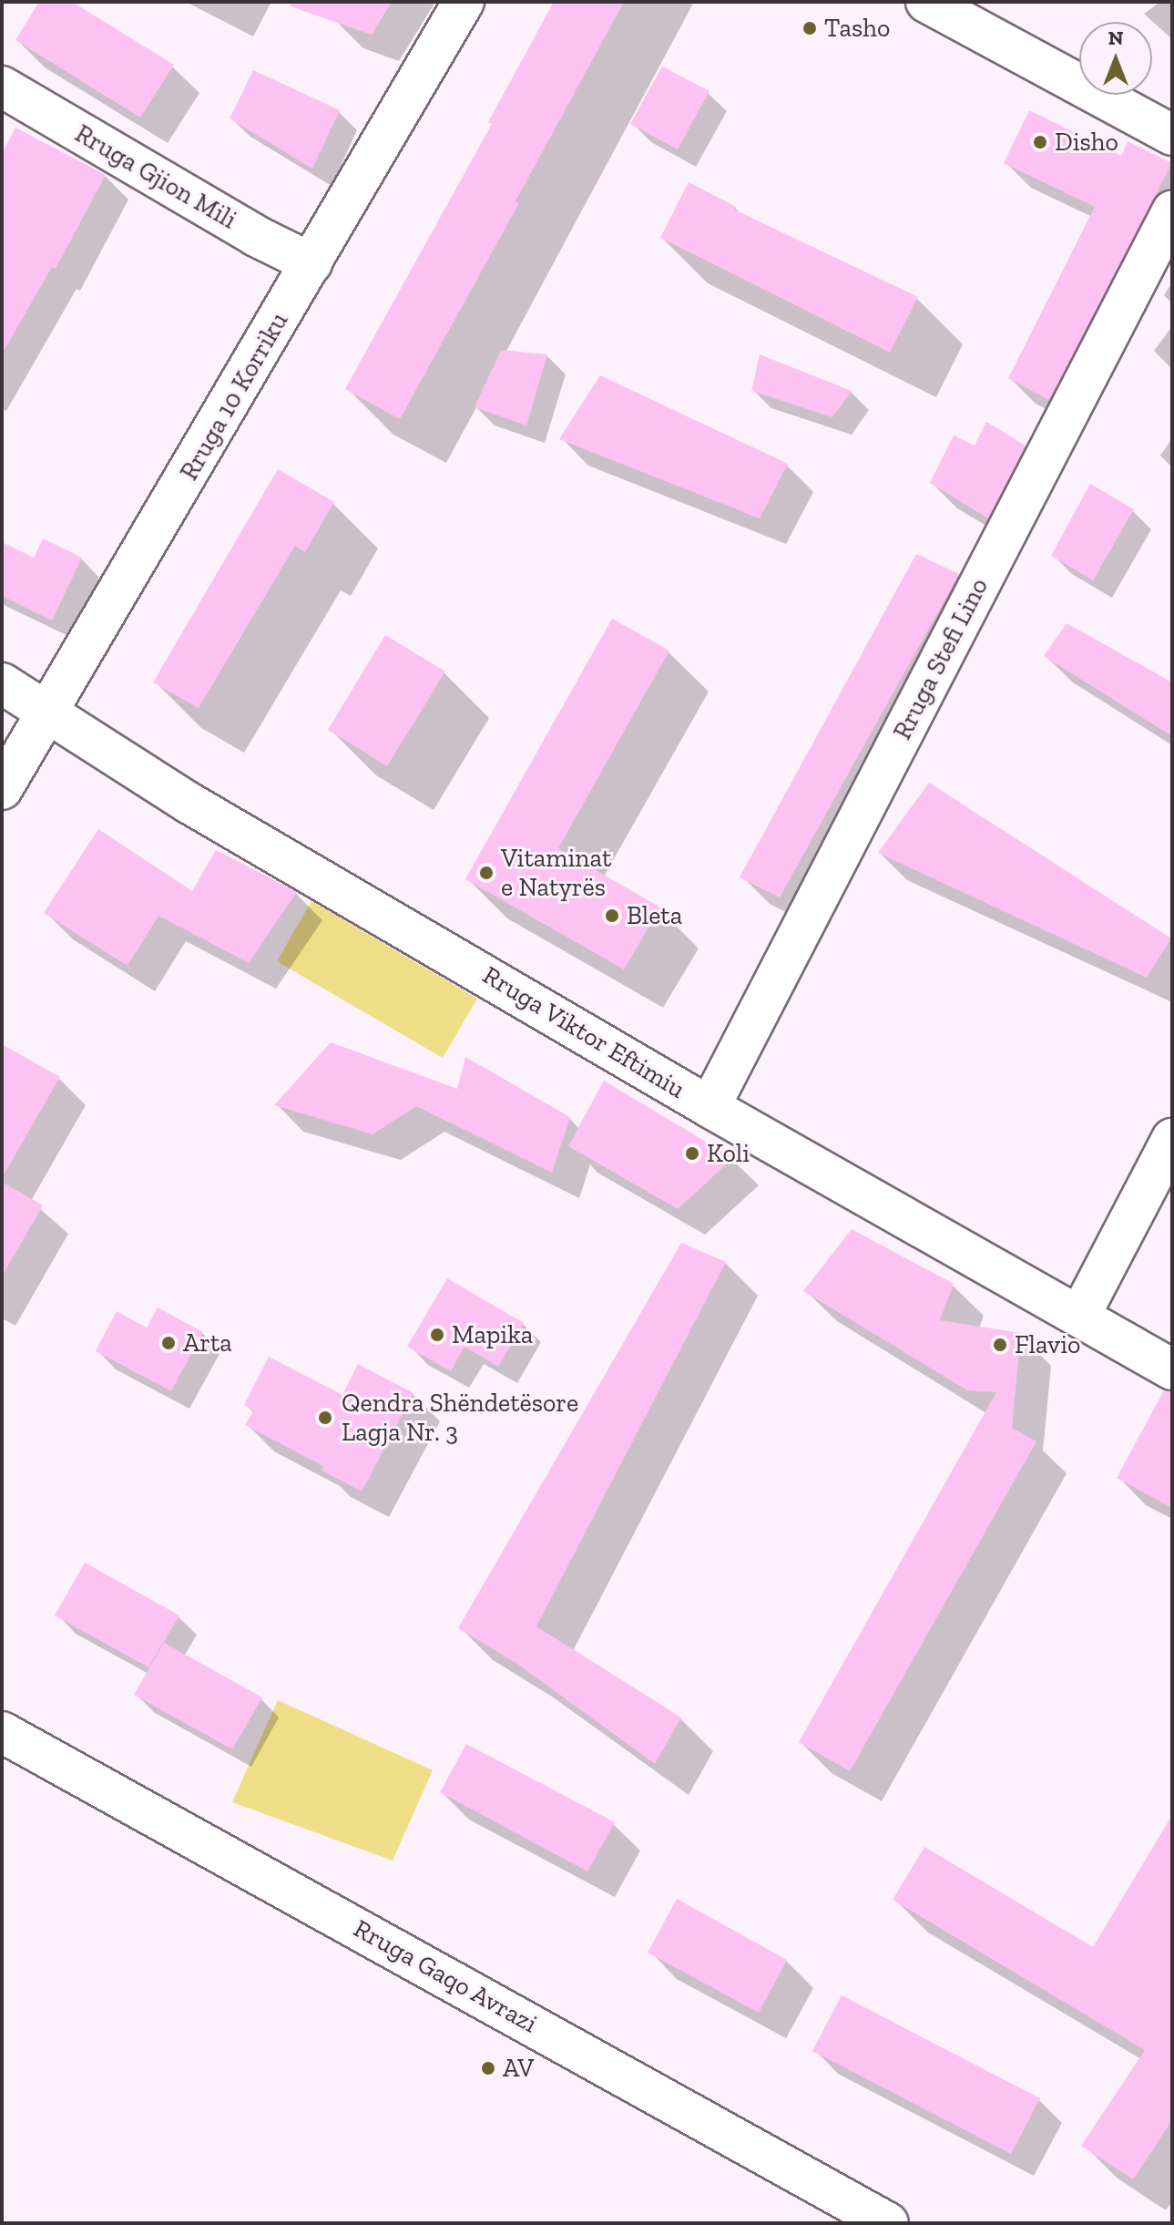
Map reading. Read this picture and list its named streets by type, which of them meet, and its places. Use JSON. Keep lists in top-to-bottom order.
{
  "streets": {
    "street": [
      "Rruga Gjion Mili",
      "Rruga 10 Korriku",
      "Rruga Stefi Lino",
      "Rruga Viktor Eftimiu",
      "Rruga Gaqo Avrazi"
    ]
  },
  "crossings": [
    ["Rruga Gjion Mili", "Rruga 10 Korriku"],
    ["Rruga 10 Korriku", "Rruga Viktor Eftimiu"],
    ["Rruga Stefi Lino", "Rruga Viktor Eftimiu"]
  ],
  "places": [
    "Tasho",
    "Disho",
    "Vitaminat e Natyrës",
    "Bleta",
    "Koli",
    "Mapika",
    "Arta",
    "Flavio",
    "Qendra Shëndetësore Lagja Nr. 3",
    "AV"
  ],
  "north": "top"
}
